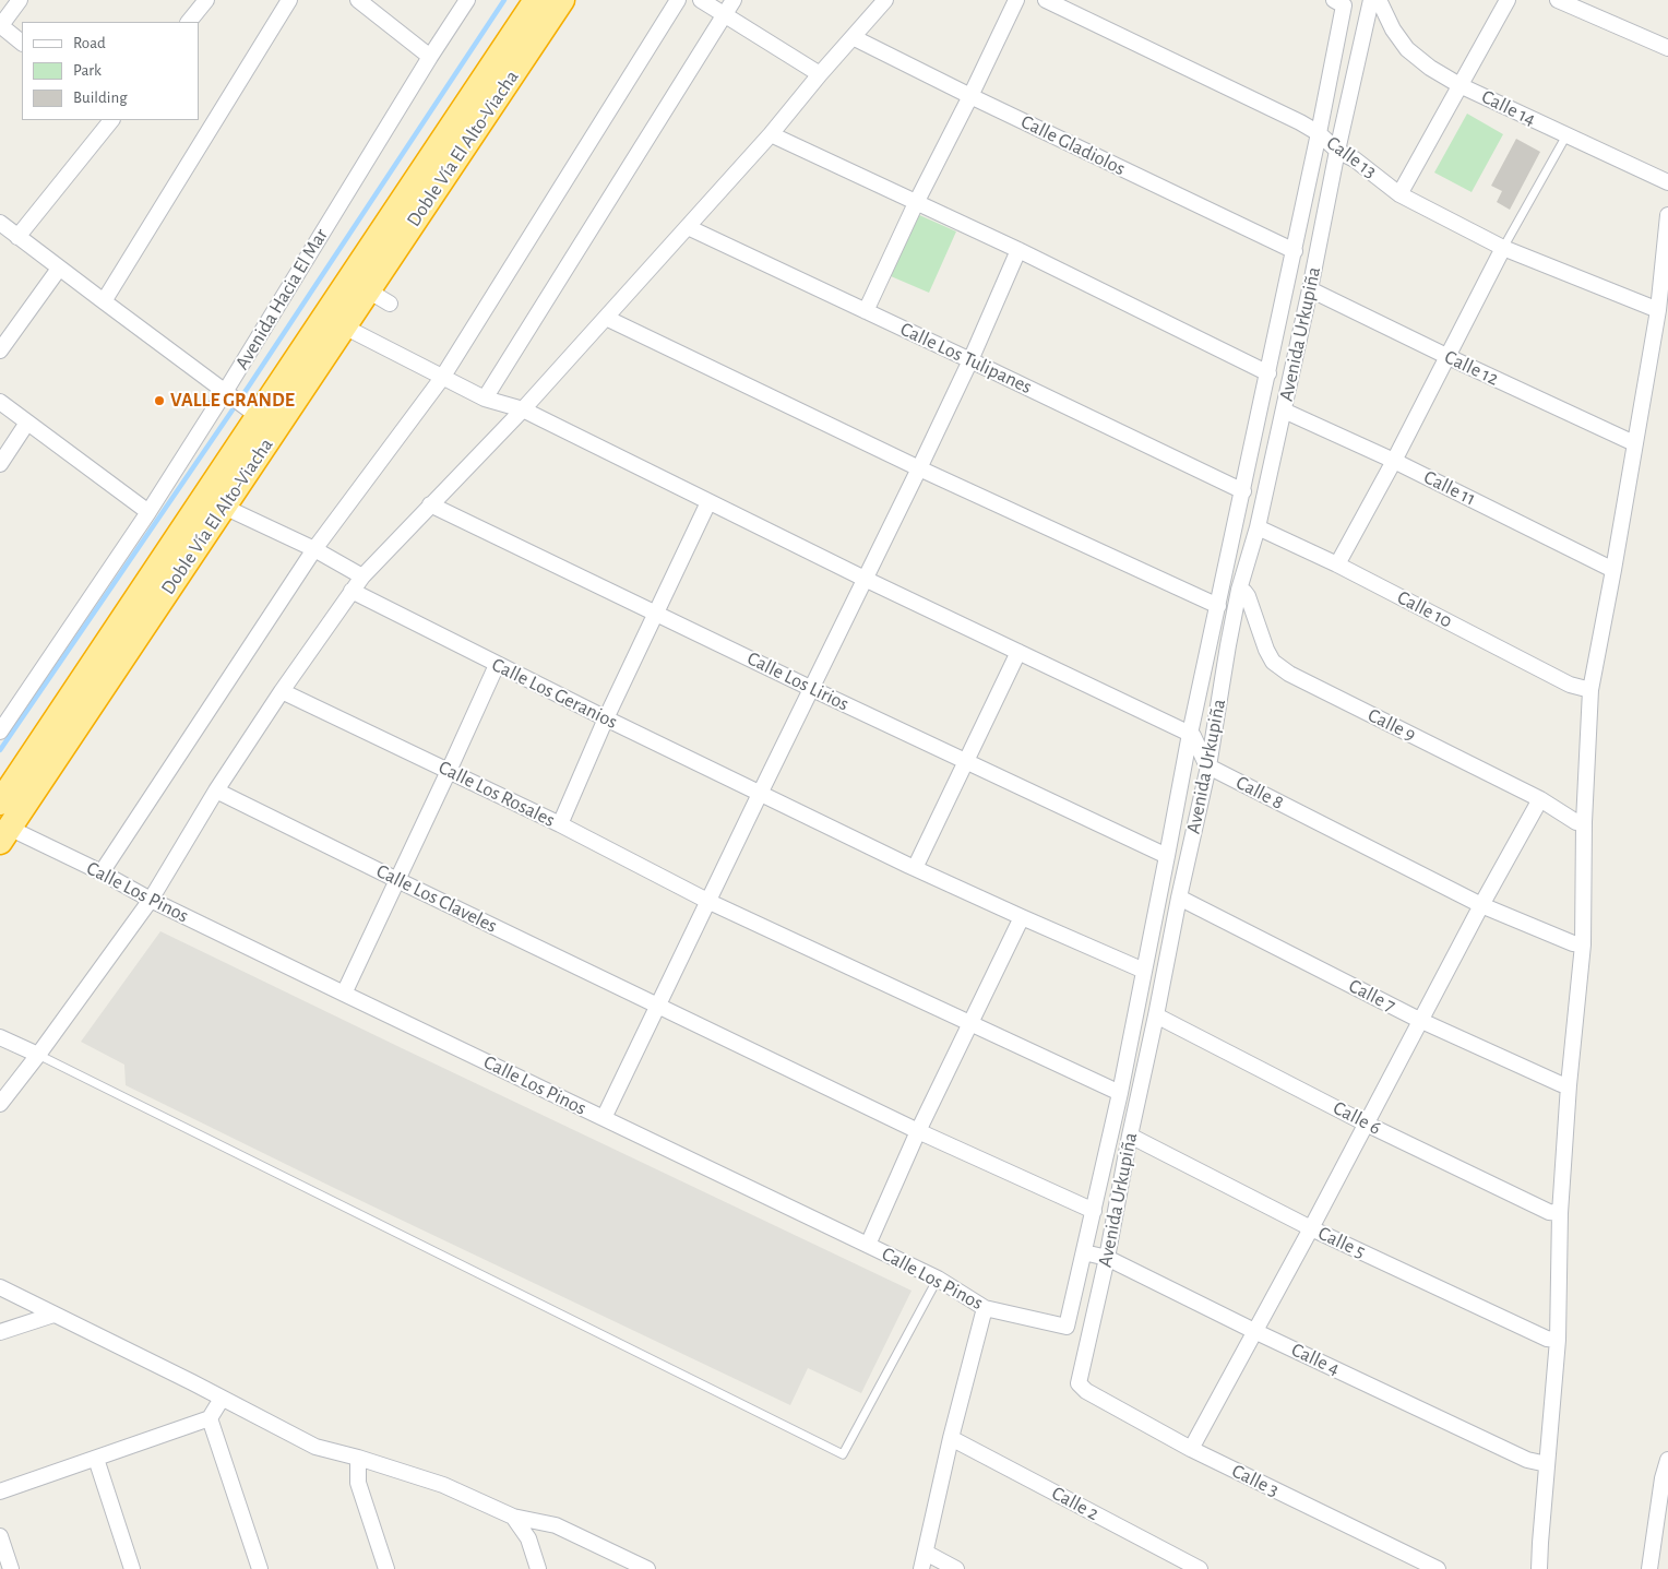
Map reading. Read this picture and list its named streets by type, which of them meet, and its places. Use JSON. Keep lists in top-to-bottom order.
{
  "streets": {
    "highway": ["Doble Vía El Alto-Viacha"],
    "street": [
      "Calle 14",
      "Calle Gladiolos",
      "Calle 13",
      "Avenida Hacia El Mar",
      "Avenida Urkupiña",
      "Calle Los Tulipanes",
      "Calle 12",
      "Calle 11",
      "Calle 10",
      "Calle Los Lirios",
      "Calle Los Geranios",
      "Calle 9",
      "Calle 8",
      "Calle Los Rosales",
      "Calle Los Pinos",
      "Calle Los Claveles",
      "Calle 7",
      "Calle 6",
      "Calle 5",
      "Calle 4",
      "Calle 3",
      "Calle 2"
    ]
  },
  "crossings": [
    ["Doble Vía El Alto-Viacha", "Calle Los Pinos"],
    ["Calle 13", "Avenida Urkupiña"],
    ["Avenida Urkupiña", "Calle 12"],
    ["Avenida Urkupiña", "Calle 11"],
    ["Avenida Urkupiña", "Calle 10"],
    ["Avenida Urkupiña", "Calle 9"],
    ["Avenida Urkupiña", "Calle 8"],
    ["Avenida Urkupiña", "Calle 7"],
    ["Avenida Urkupiña", "Calle 6"],
    ["Avenida Urkupiña", "Calle 5"],
    ["Avenida Urkupiña", "Calle 4"],
    ["Avenida Urkupiña", "Calle 3"],
    ["Calle Los Pinos", "Calle 4"]
  ],
  "places": ["VALLE GRANDE"],
  "legend": ["Road", "Park", "Building"]
}
